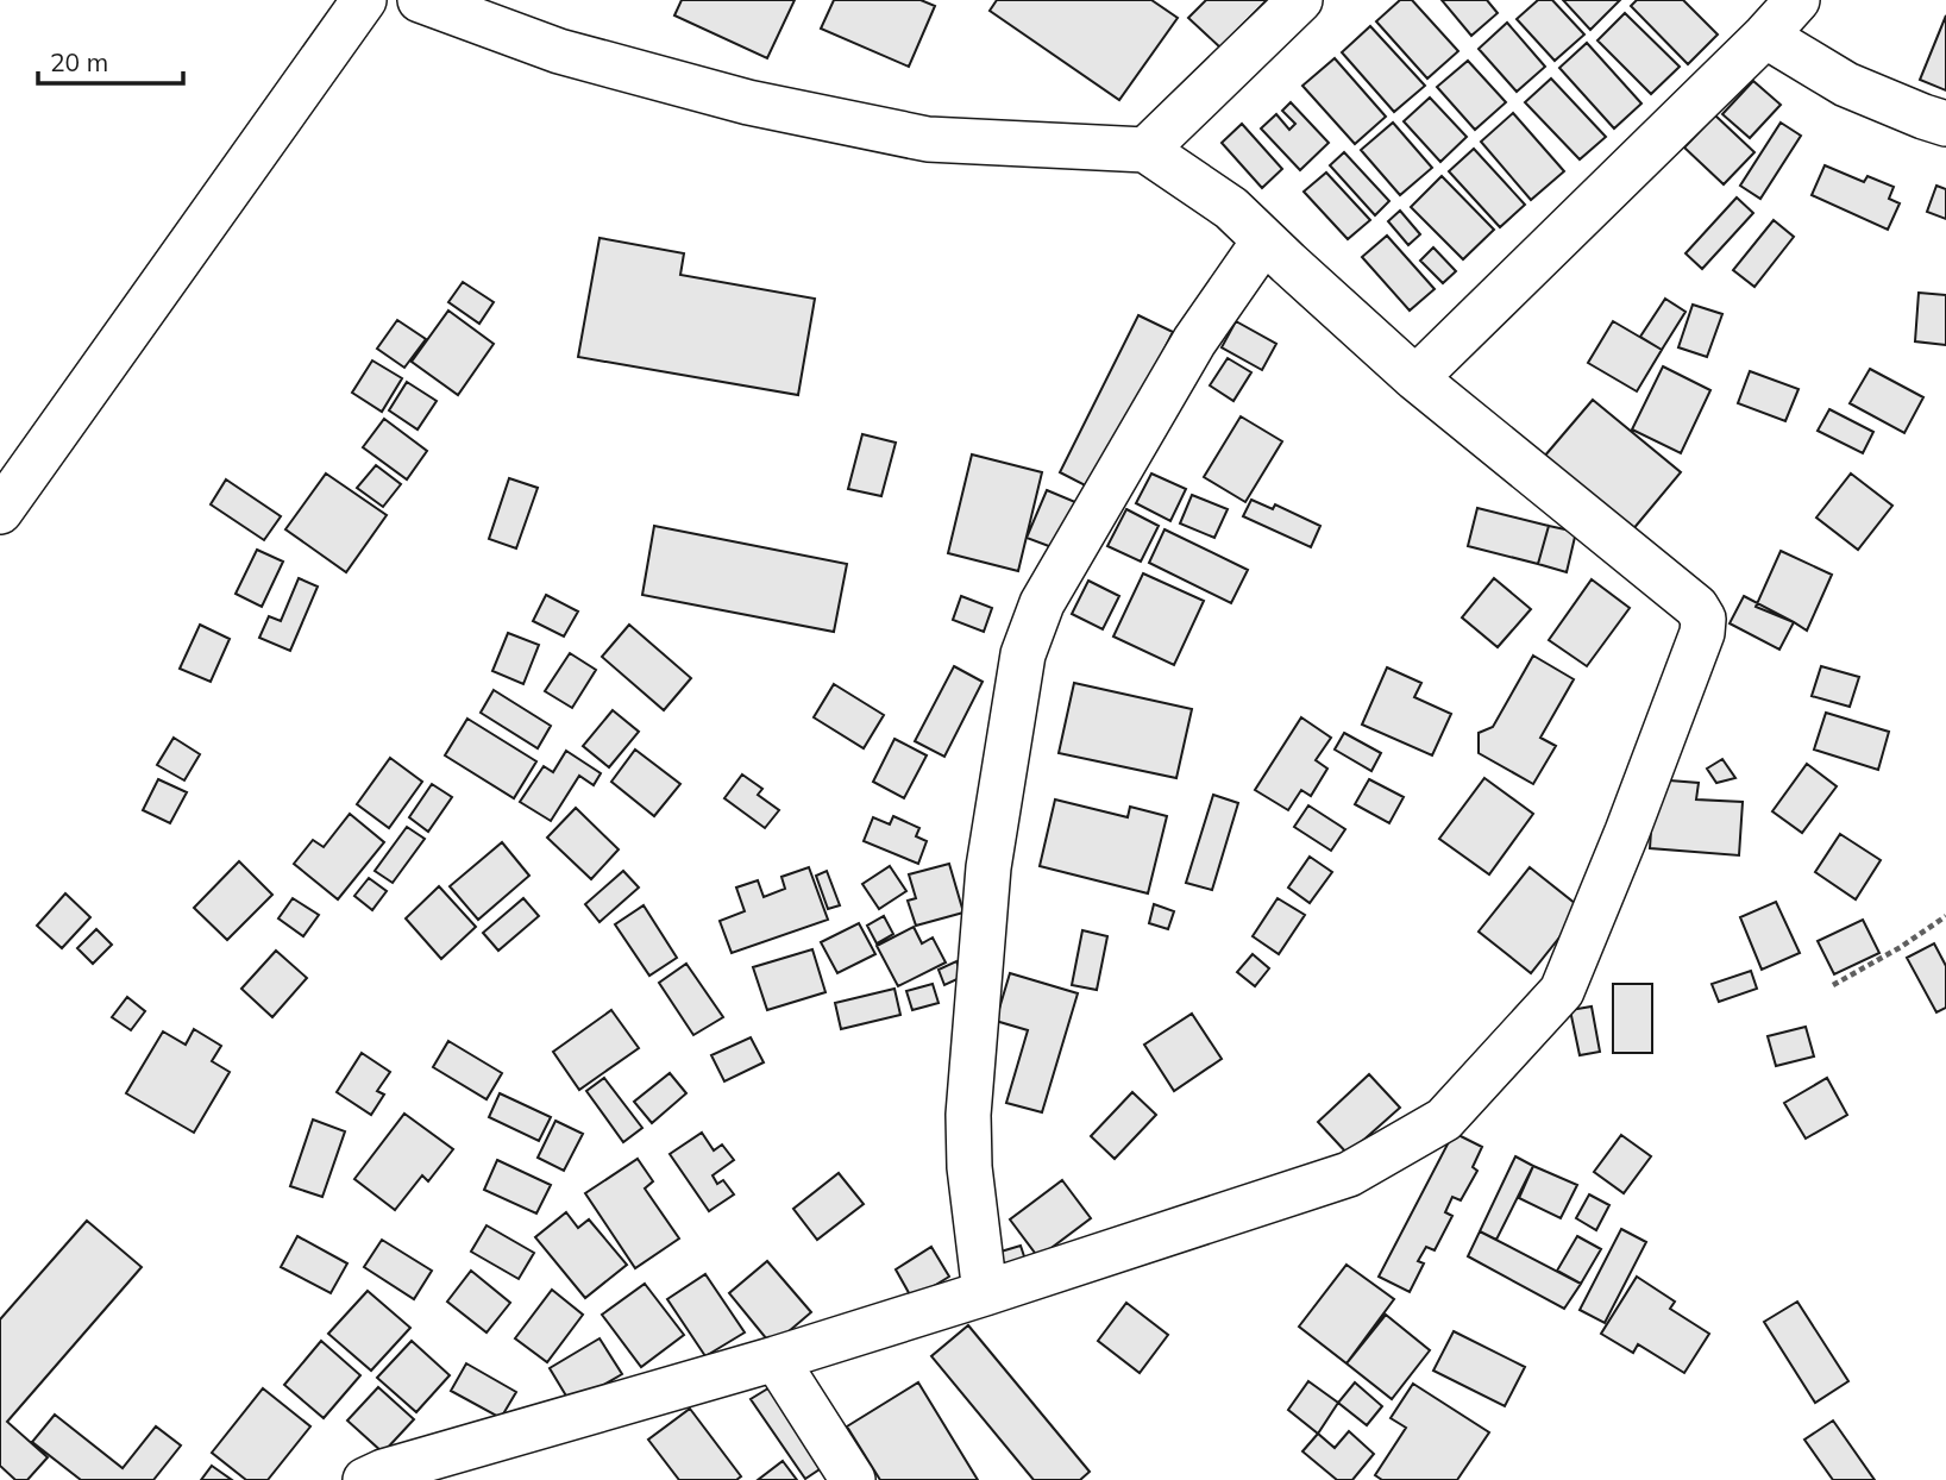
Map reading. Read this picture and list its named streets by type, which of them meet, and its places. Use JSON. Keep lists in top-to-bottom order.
{
  "scale_bar": "20 m"
}
